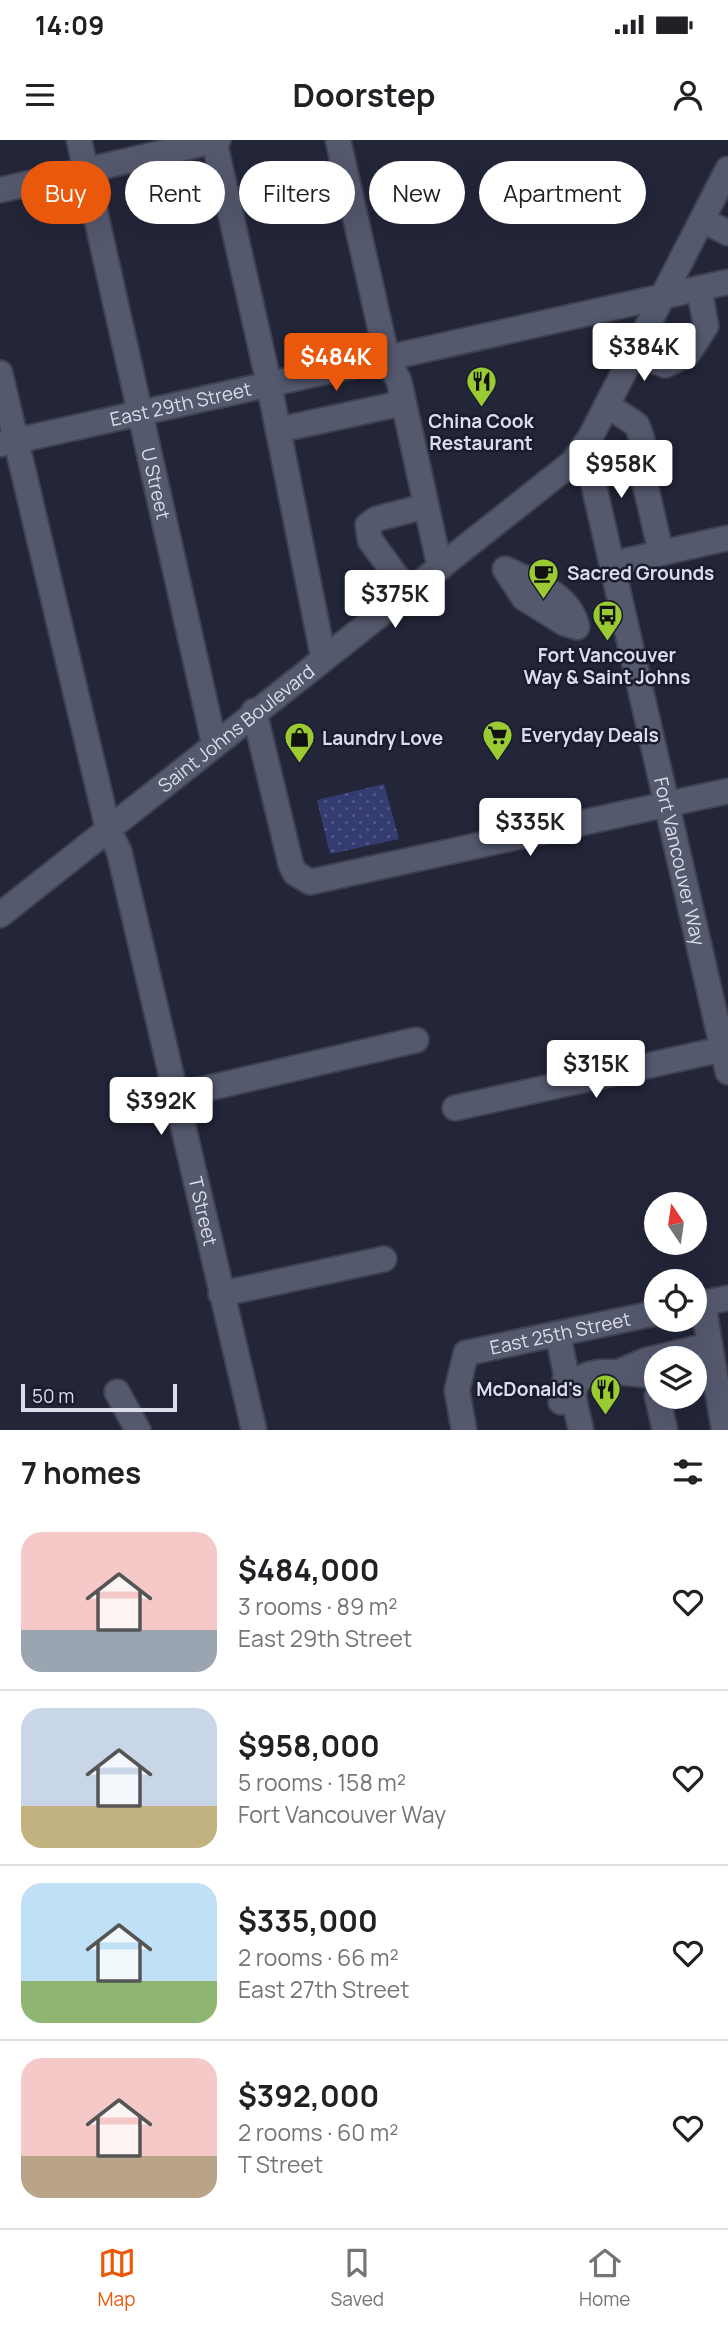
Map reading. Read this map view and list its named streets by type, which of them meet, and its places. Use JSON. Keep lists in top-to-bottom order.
{
  "streets": {
    "street": [
      "East 29th Street",
      "U Street",
      "Saint Johns Boulevard",
      "Fort Vancouver Way",
      "T Street",
      "East 25th Street"
    ]
  },
  "crossings": [
    ["East 29th Street", "U Street"],
    ["East 29th Street", "Saint Johns Boulevard"],
    ["East 29th Street", "T Street"],
    ["U Street", "Saint Johns Boulevard"],
    ["Saint Johns Boulevard", "Fort Vancouver Way"],
    ["Saint Johns Boulevard", "T Street"]
  ],
  "places": {
    "restaurant": ["China Cook Restaurant", "McDonald's"],
    "cafe": ["Sacred Grounds"],
    "bus stop": ["Fort Vancouver Way & Saint Johns"],
    "supermarket": ["Everyday Deals"],
    "shop": ["Laundry Love"]
  },
  "scale_bar": "50 m",
  "north": "top",
  "page": {
    "status": "14:09",
    "header": "Doorstep",
    "chip": [
      "Buy",
      "Rent",
      "Filters",
      "New",
      "Apartment"
    ],
    "price": [
      "$384K",
      "$484K",
      "$958K",
      "$375K",
      "$335K",
      "$315K",
      "$392K"
    ],
    "scale": "50 m",
    "heading": "7 homes",
    "list": [
      {
        "name": "$484,000",
        "note": "3 rooms · 89 m² · East 29th Street"
      },
      {
        "name": "$958,000",
        "note": "5 rooms · 158 m² · Fort Vancouver Way"
      },
      {
        "name": "$335,000",
        "note": "2 rooms · 66 m² · East 27th Street"
      },
      {
        "name": "$392,000",
        "note": "2 rooms · 60 m² · T Street"
      }
    ],
    "tabs": ["Map", "Saved", "Home"]
  }
}
